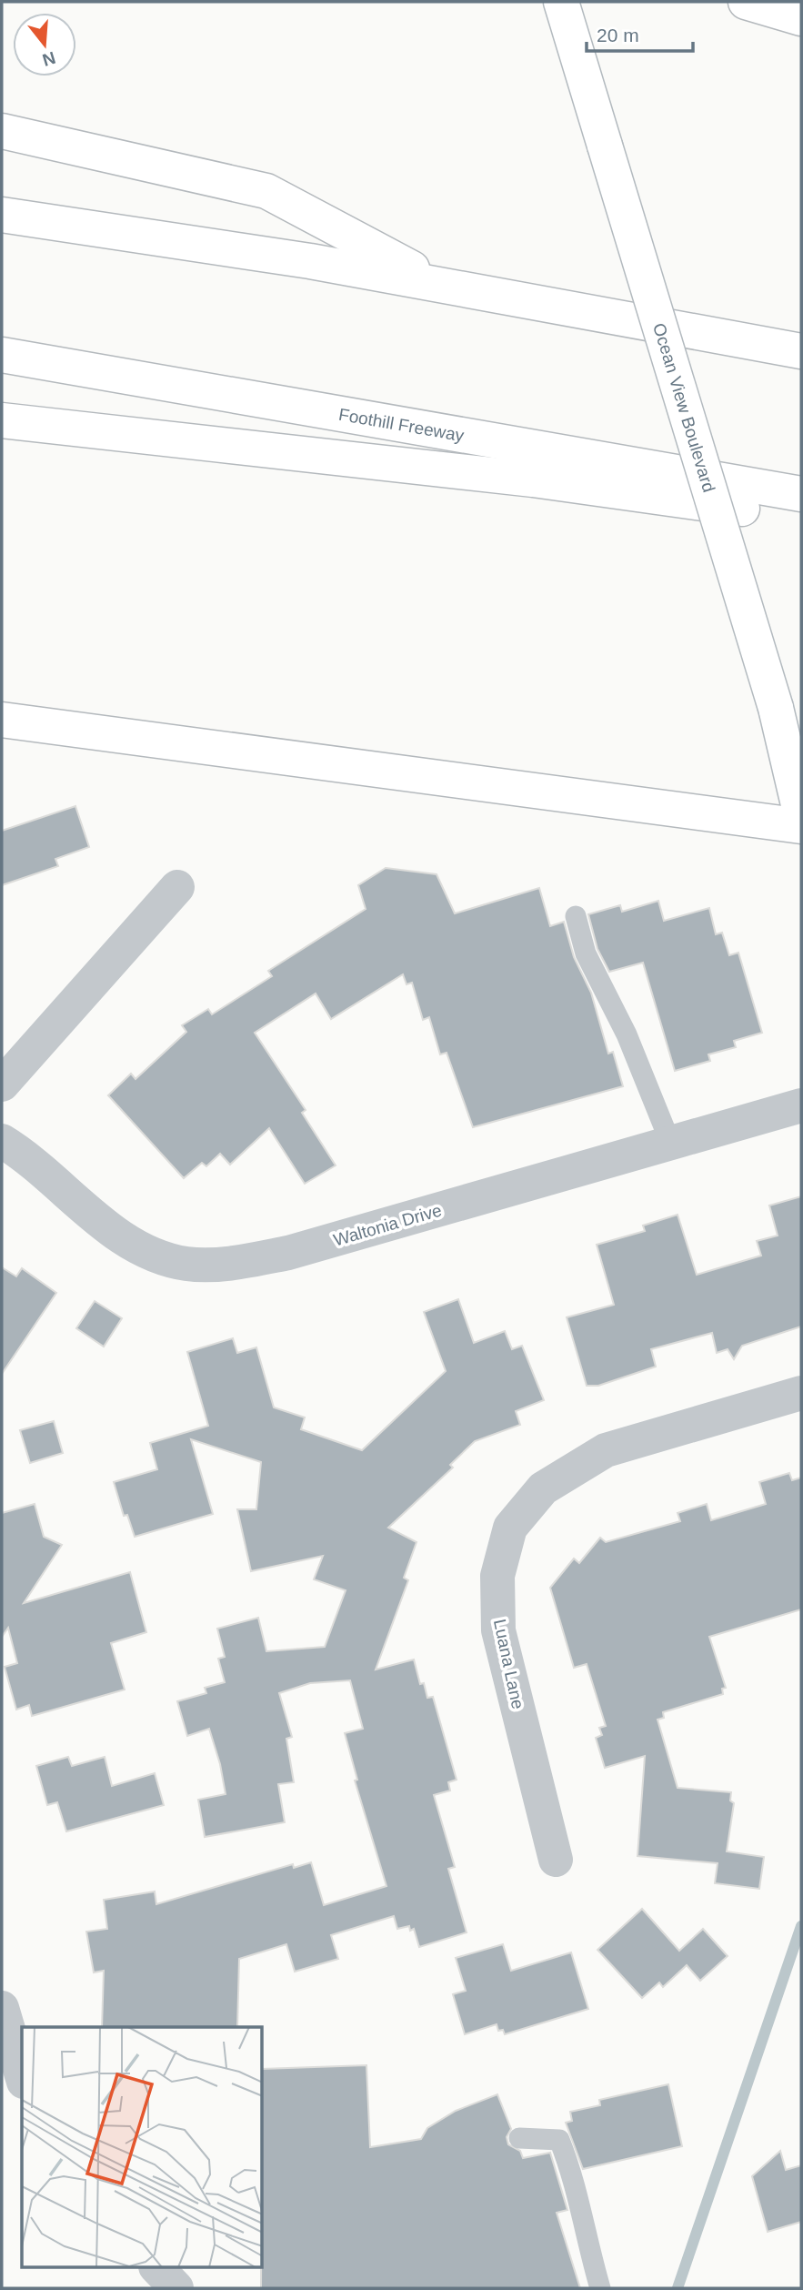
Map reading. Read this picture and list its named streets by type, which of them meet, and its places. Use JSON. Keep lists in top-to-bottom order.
{
  "streets": {
    "main road": ["Ocean View Boulevard", "Foothill Freeway"],
    "street": ["Waltonia Drive", "Luana Lane"]
  },
  "scale_bar": "20 m",
  "north": "bottom"
}
